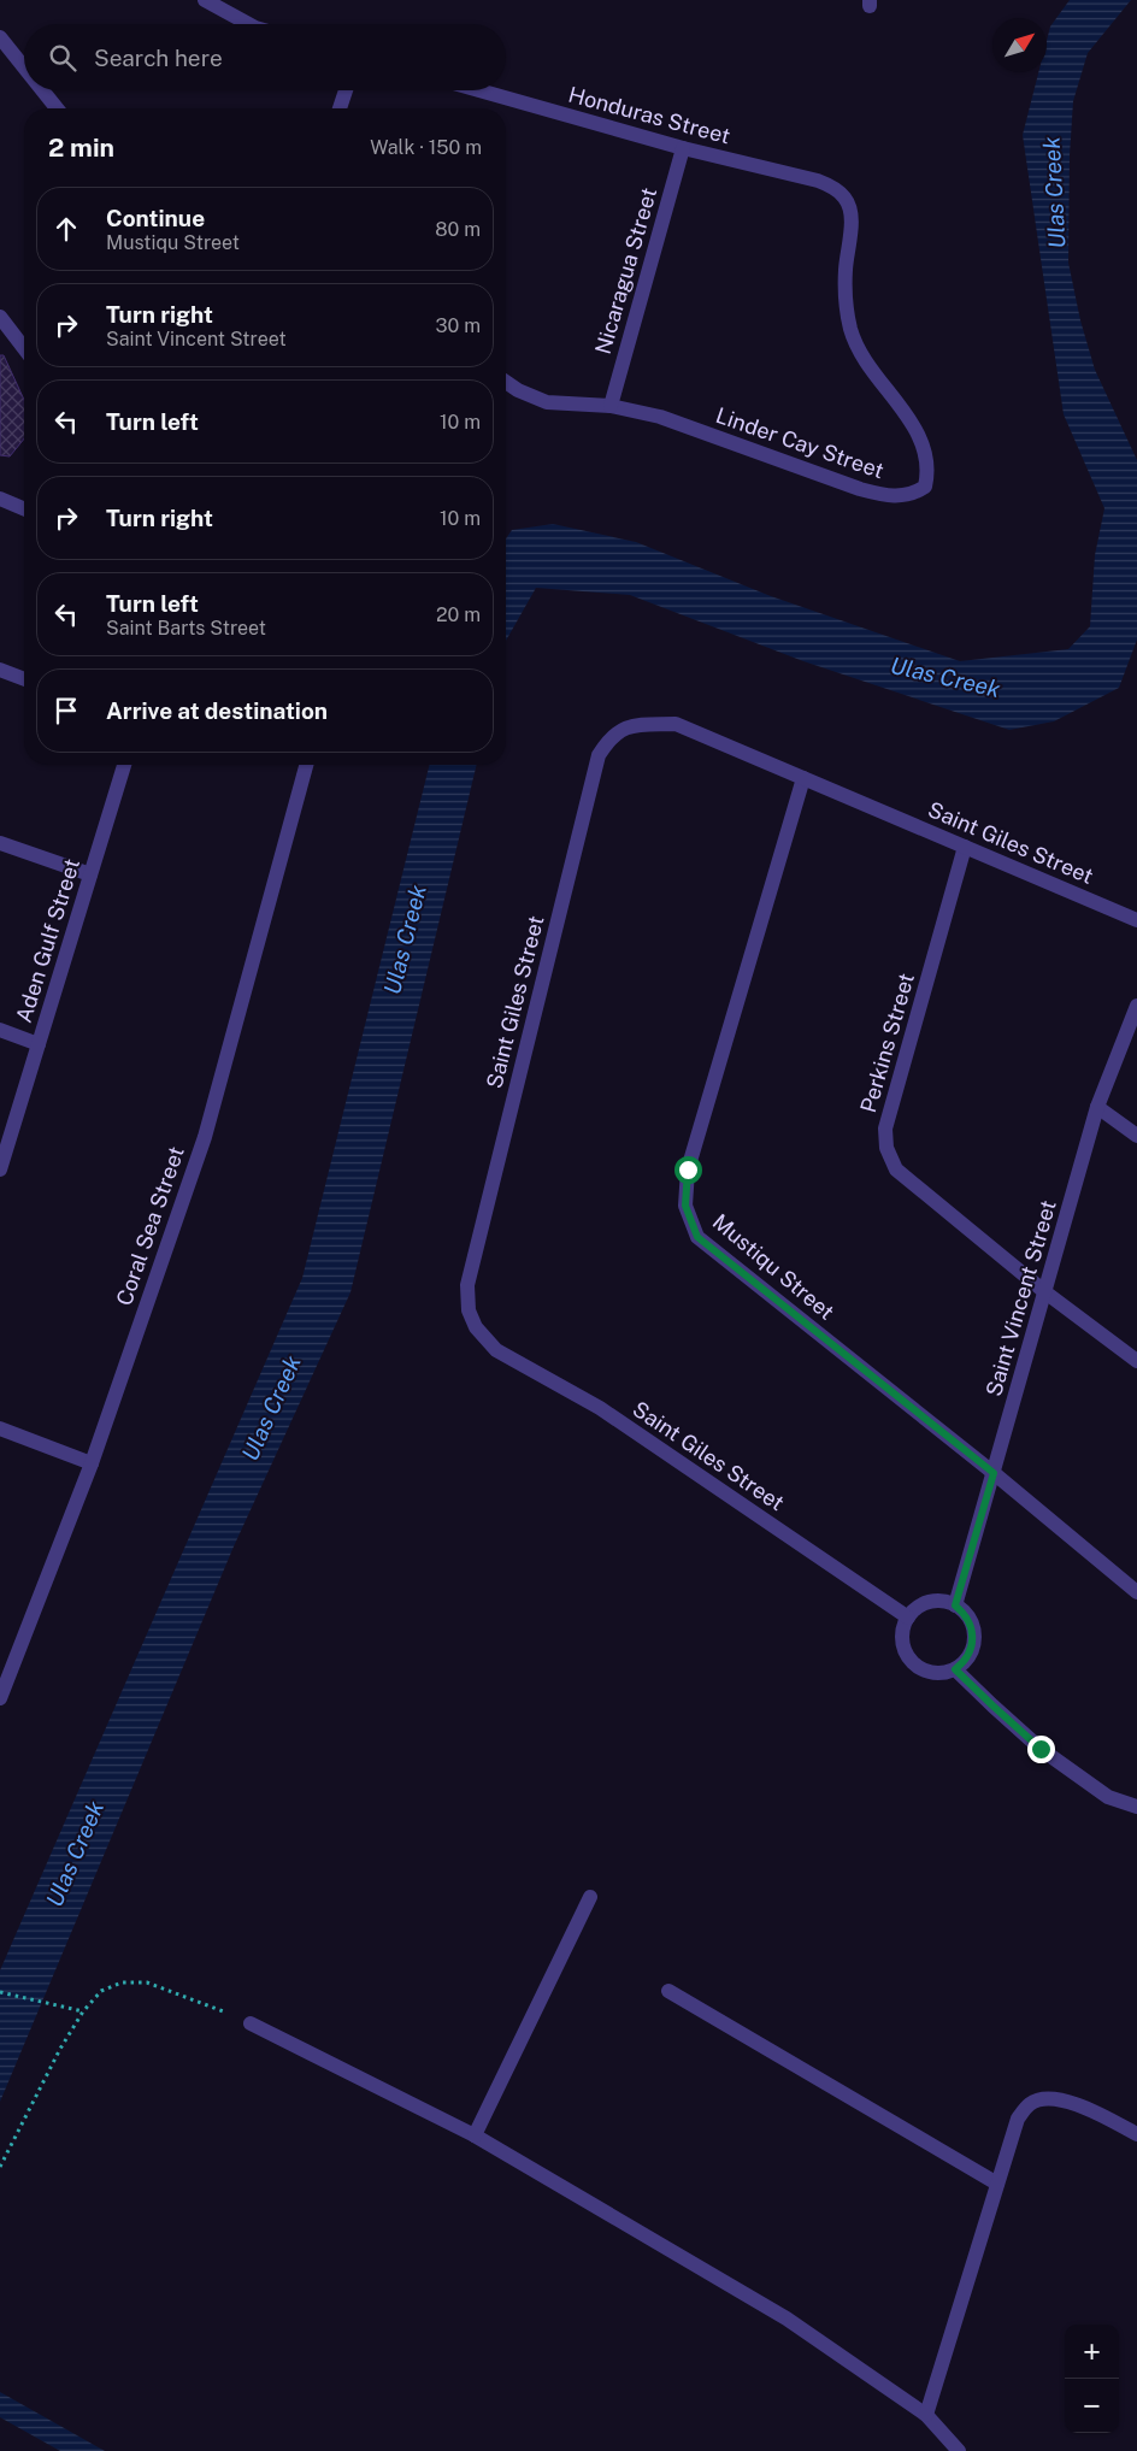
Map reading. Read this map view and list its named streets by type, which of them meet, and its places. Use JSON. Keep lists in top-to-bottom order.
{
  "streets": {
    "street": [
      "Honduras Street",
      "Nicaragua Street",
      "Linder Cay Street",
      "Saint Giles Street",
      "Aden Gulf Street",
      "Perkins Street",
      "Coral Sea Street",
      "Mustiqu Street",
      "Saint Vincent Street"
    ]
  },
  "crossings": [
    ["Honduras Street", "Nicaragua Street"],
    ["Honduras Street", "Linder Cay Street"],
    ["Nicaragua Street", "Linder Cay Street"],
    ["Saint Giles Street", "Perkins Street"],
    ["Saint Giles Street", "Mustiqu Street"],
    ["Saint Giles Street", "Saint Vincent Street"],
    ["Perkins Street", "Saint Vincent Street"],
    ["Mustiqu Street", "Saint Vincent Street"]
  ],
  "water": ["Ulas Creek"],
  "north": "top right",
  "page": {
    "search": "Search here",
    "heading": ["2 min", "Walk · 150 m"],
    "list": [
      ["Continue", "Mustiqu Street", "80 m"],
      ["Turn right", "Saint Vincent Street", "30 m"],
      ["Turn left", "10 m"],
      ["Turn right", "10 m"],
      ["Turn left", "Saint Barts Street", "20 m"],
      "Arrive at destination"
    ],
    "map_buttons": ["+", "−"]
  }
}
